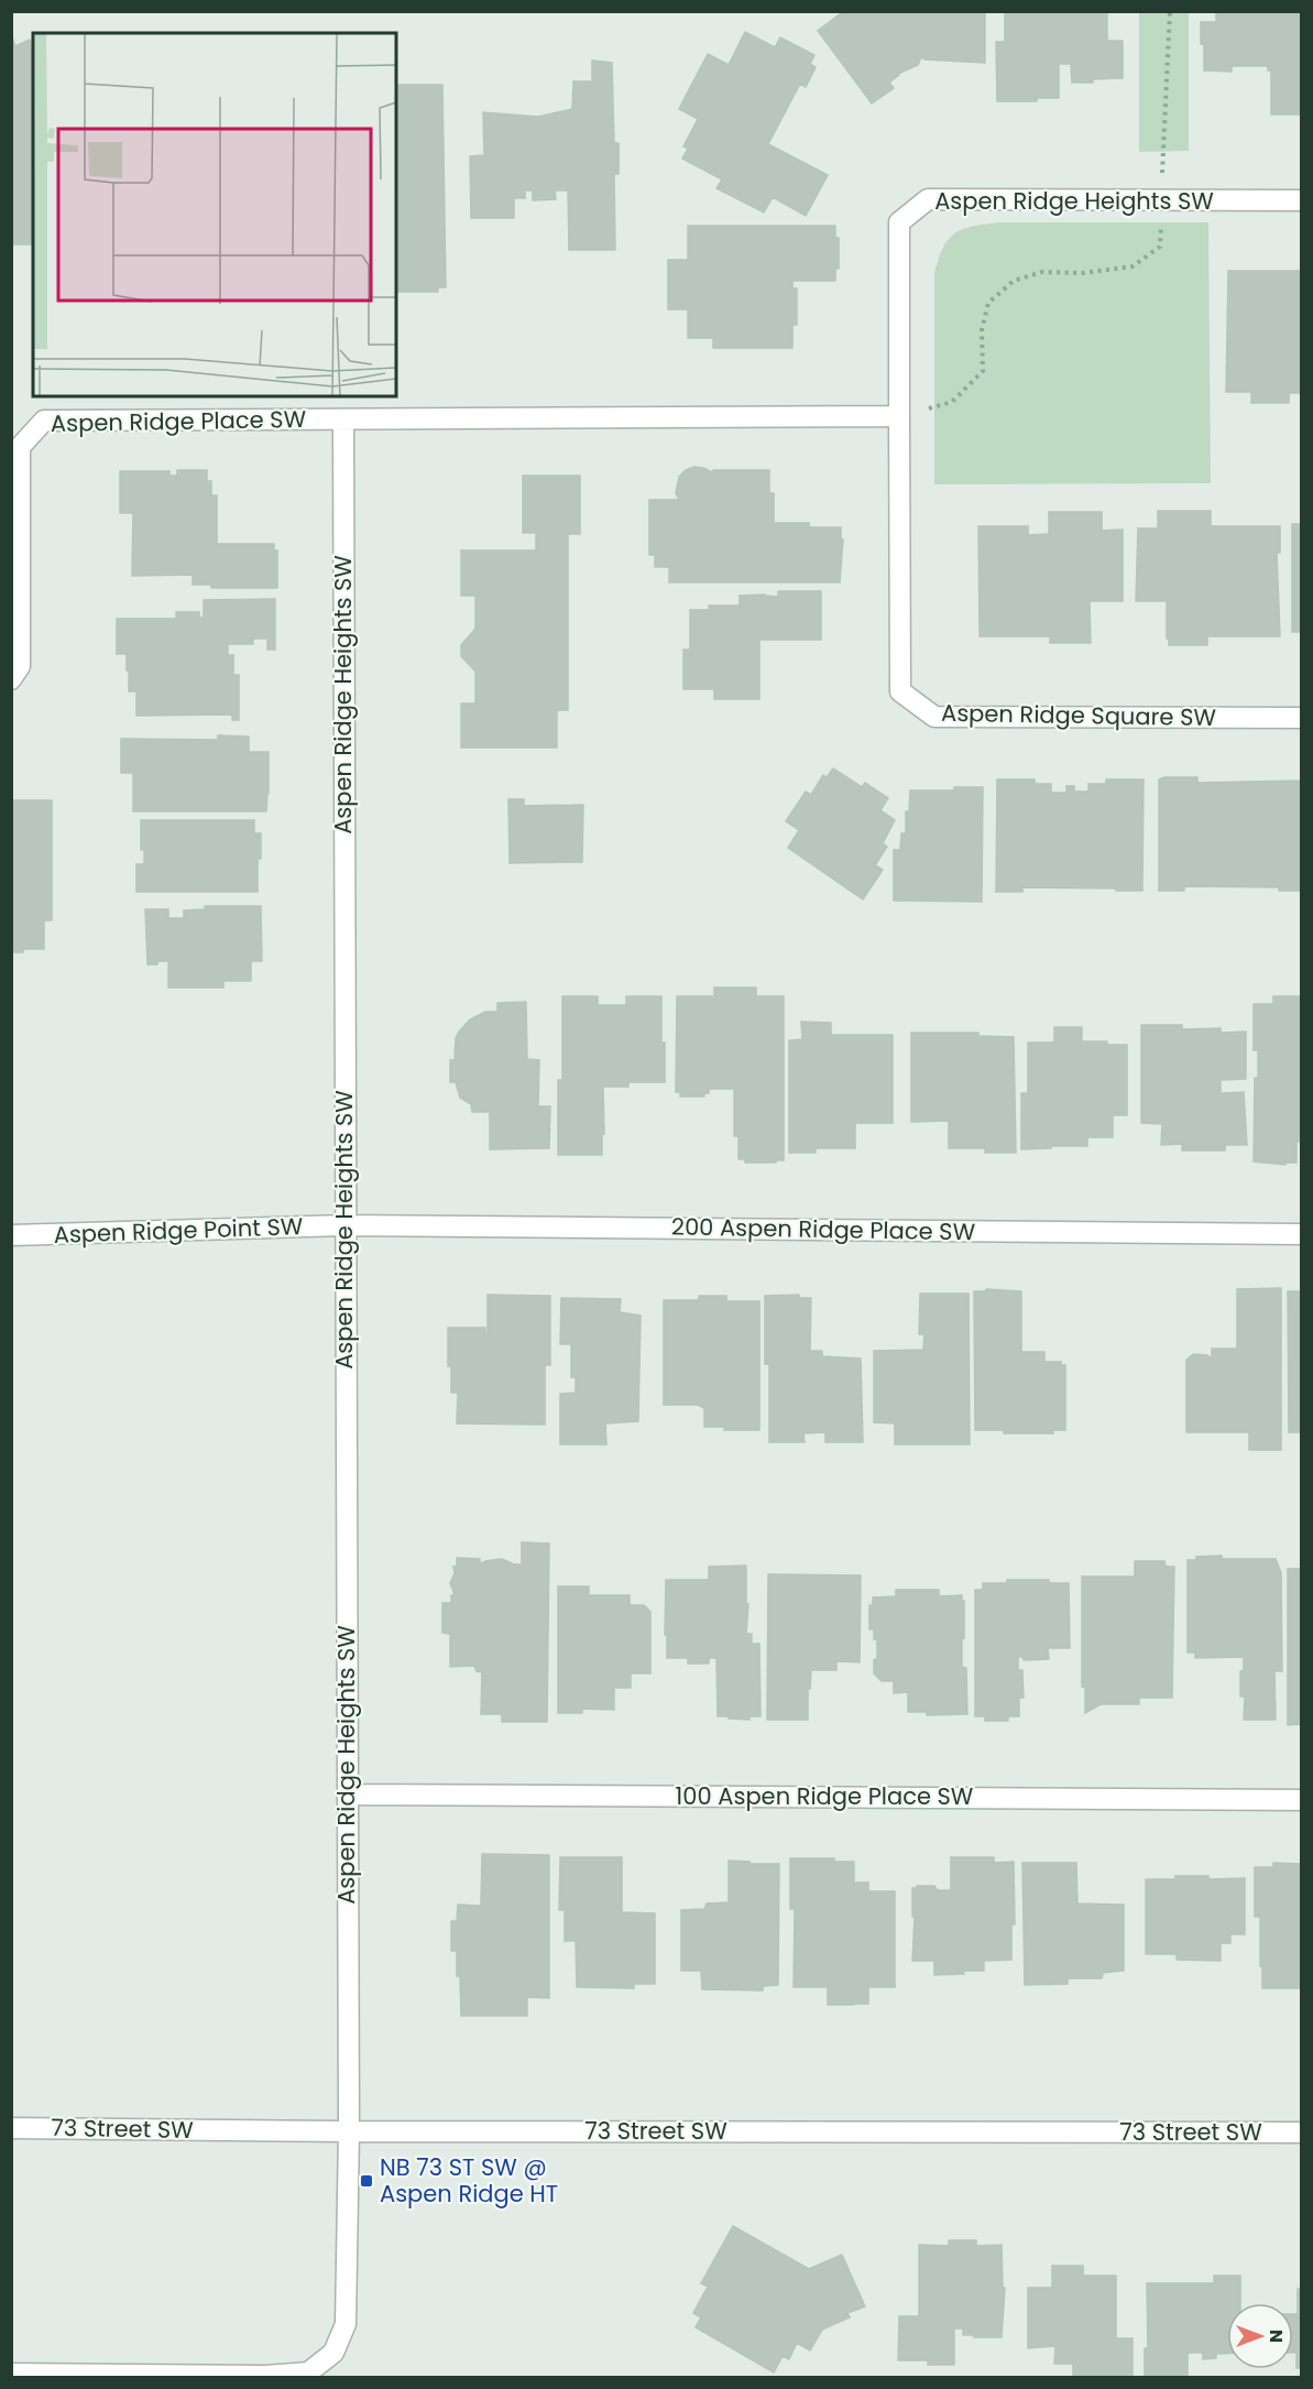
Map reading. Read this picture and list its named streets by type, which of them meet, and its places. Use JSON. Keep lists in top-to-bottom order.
{
  "streets": {
    "street": [
      "Aspen Ridge Heights SW",
      "Aspen Ridge Place SW",
      "Aspen Ridge Square SW",
      "200 Aspen Ridge Place SW",
      "Aspen Ridge Point SW",
      "100 Aspen Ridge Place SW",
      "73 Street SW"
    ]
  },
  "crossings": [
    ["Aspen Ridge Heights SW", "Aspen Ridge Place SW"],
    ["Aspen Ridge Heights SW", "Aspen Ridge Square SW"],
    ["Aspen Ridge Heights SW", "200 Aspen Ridge Place SW"],
    ["Aspen Ridge Heights SW", "Aspen Ridge Point SW"],
    ["Aspen Ridge Heights SW", "100 Aspen Ridge Place SW"],
    ["Aspen Ridge Heights SW", "73 Street SW"],
    ["200 Aspen Ridge Place SW", "Aspen Ridge Point SW"]
  ],
  "places": {
    "transit": ["NB 73 ST SW @ Aspen Ridge HT"]
  },
  "north": "right"
}
